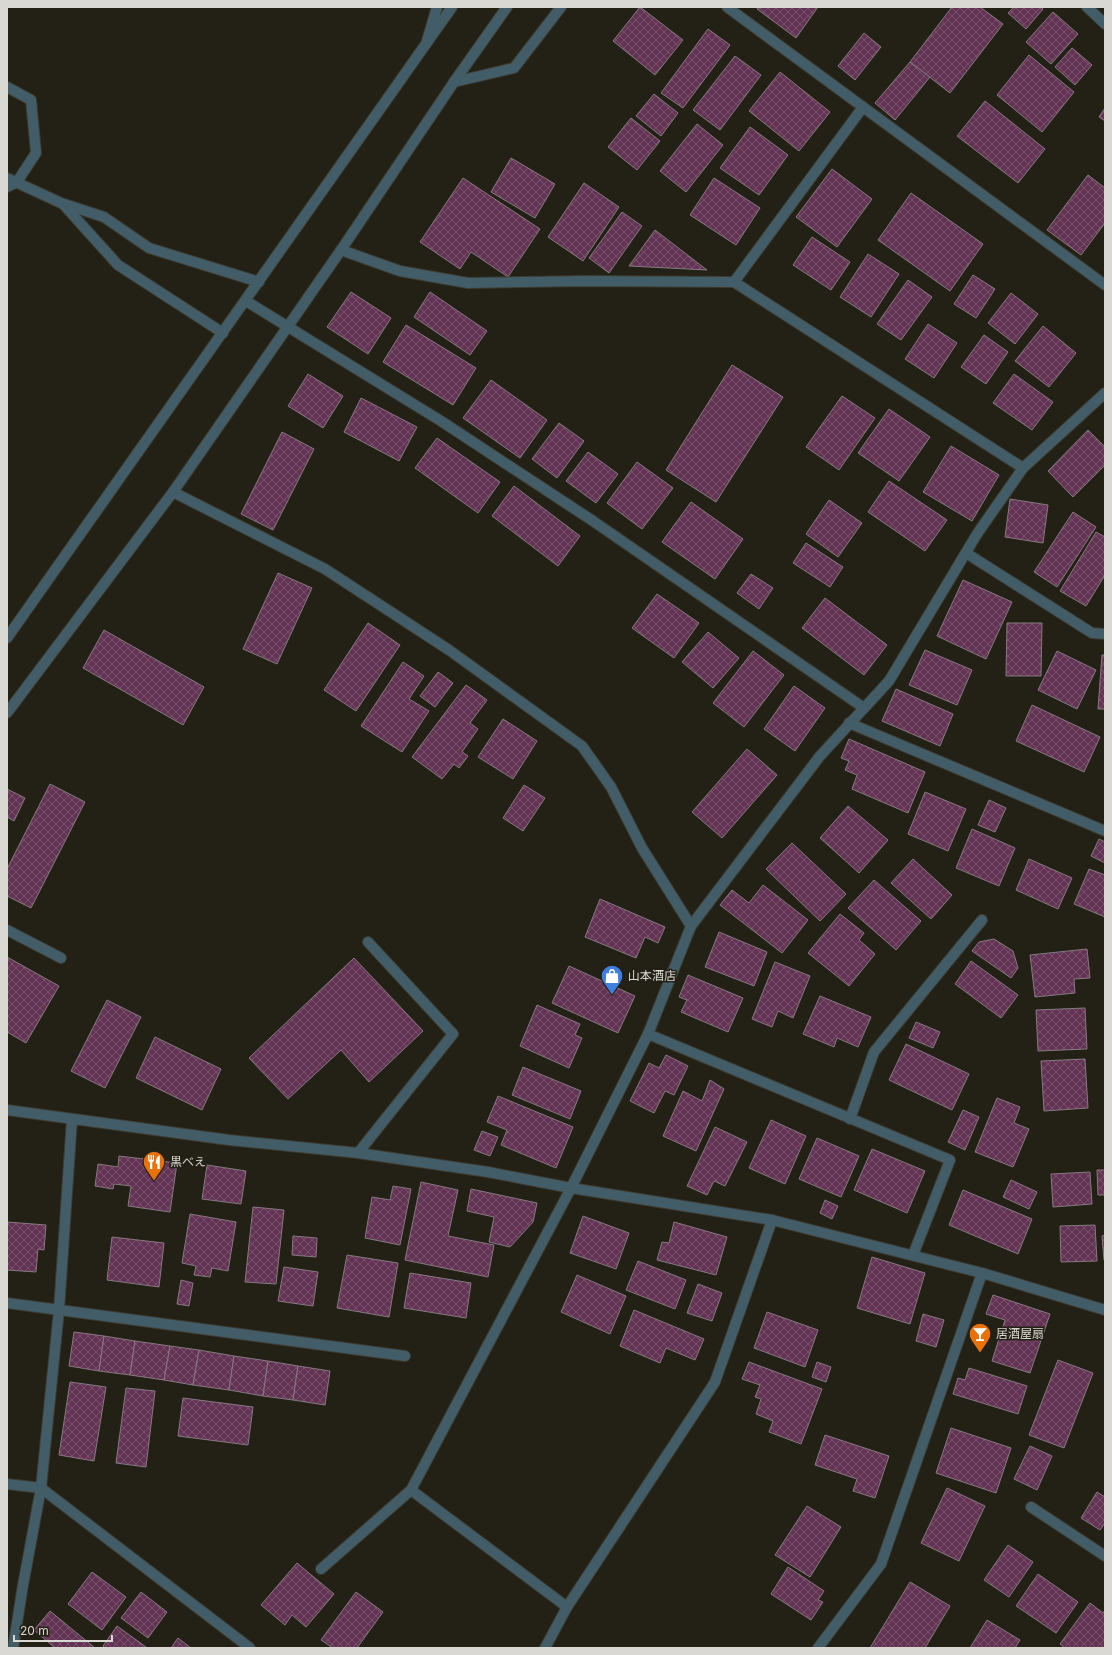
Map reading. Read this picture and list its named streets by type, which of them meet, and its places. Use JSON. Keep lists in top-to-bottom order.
{
  "places": {
    "shop": ["山本酒店"],
    "restaurant": ["黒べえ"],
    "bar": ["居酒屋扇"]
  },
  "scale_bar": "20 m"
}
